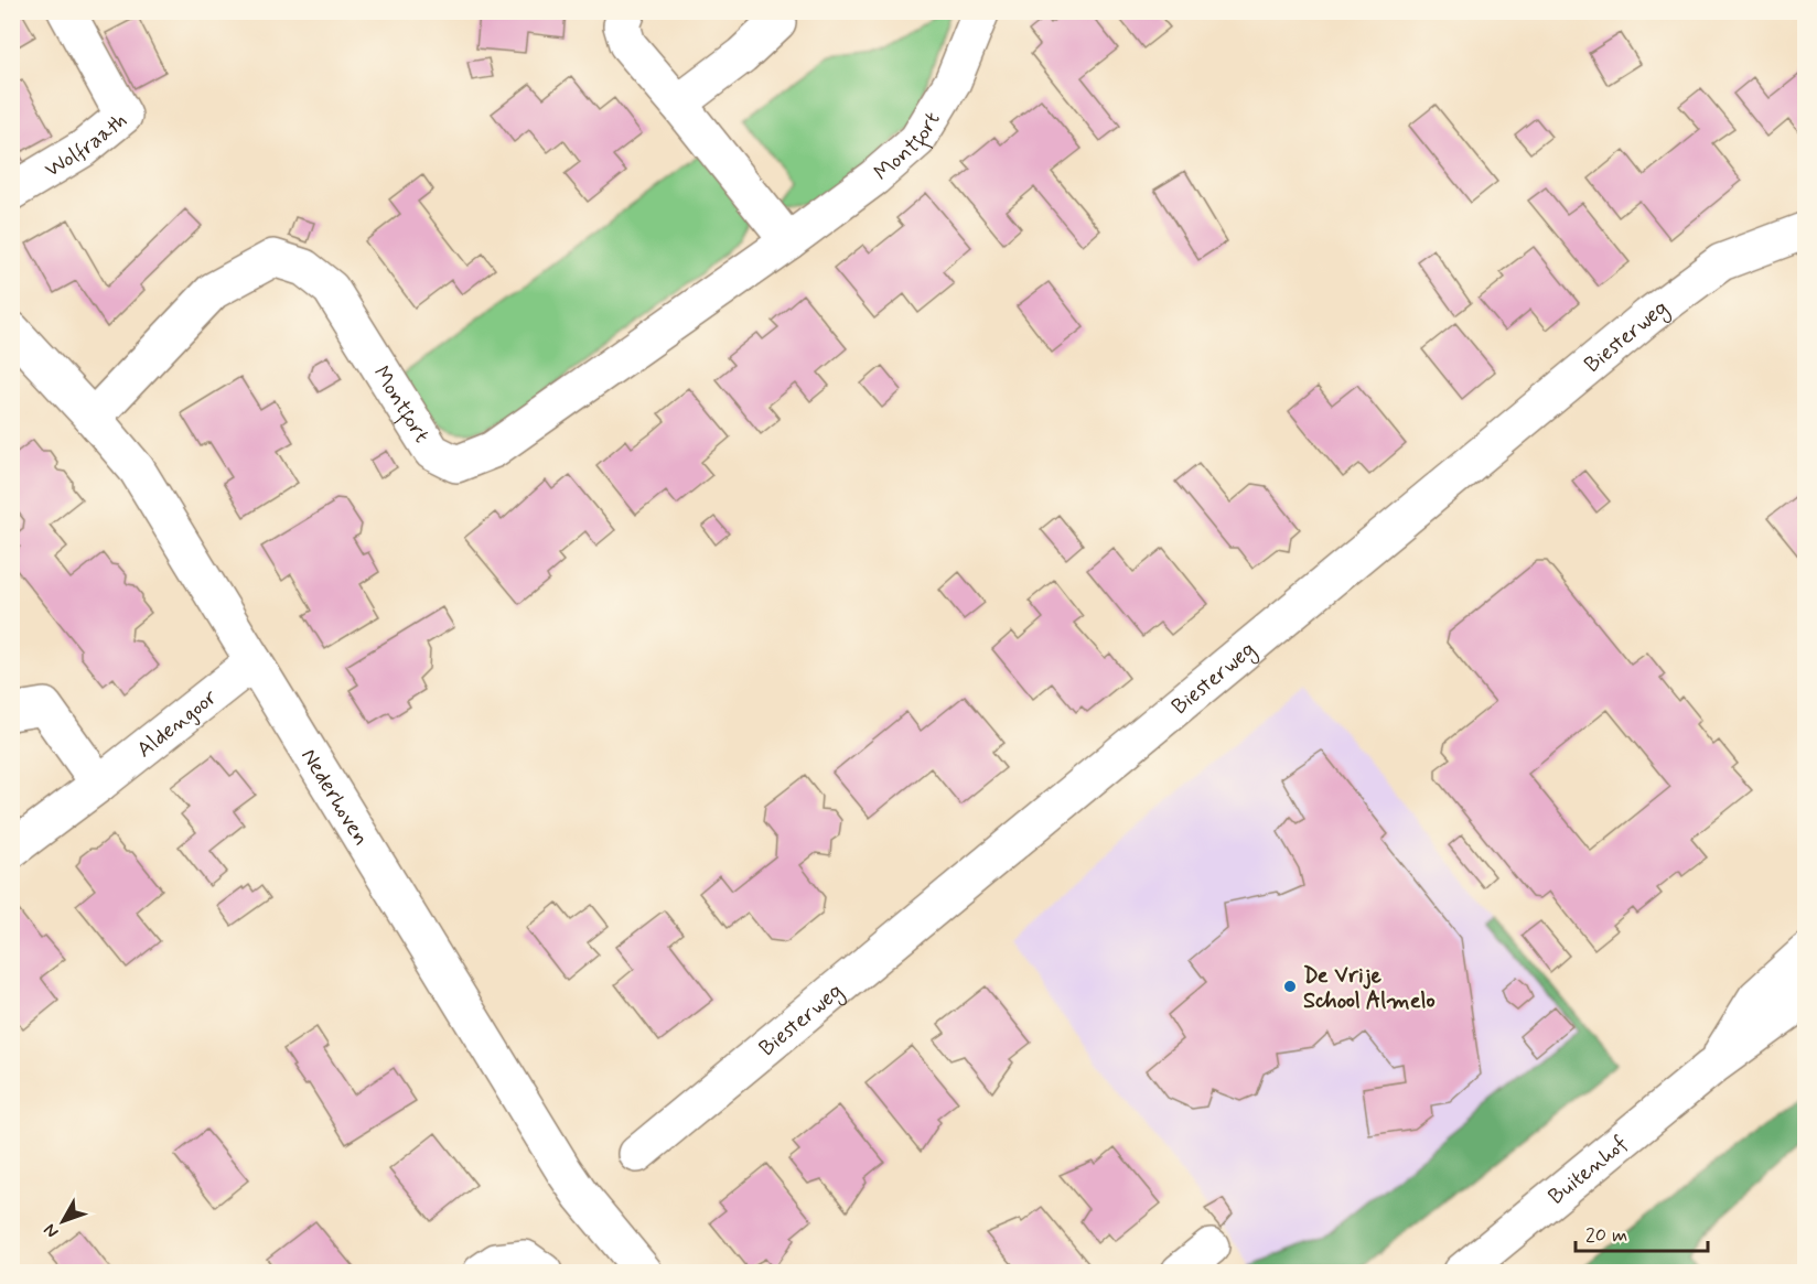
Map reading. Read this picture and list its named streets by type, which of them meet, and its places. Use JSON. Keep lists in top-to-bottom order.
{
  "streets": {
    "street": [
      "Wolfraath",
      "Montfort",
      "Biesterweg",
      "Aldengoor",
      "Nederhoven",
      "Buitenhof"
    ]
  },
  "crossings": [
    ["Montfort", "Nederhoven"],
    ["Aldengoor", "Nederhoven"]
  ],
  "places": ["De Vrije School Almelo"],
  "scale_bar": "20 m",
  "north": "bottom left"
}
